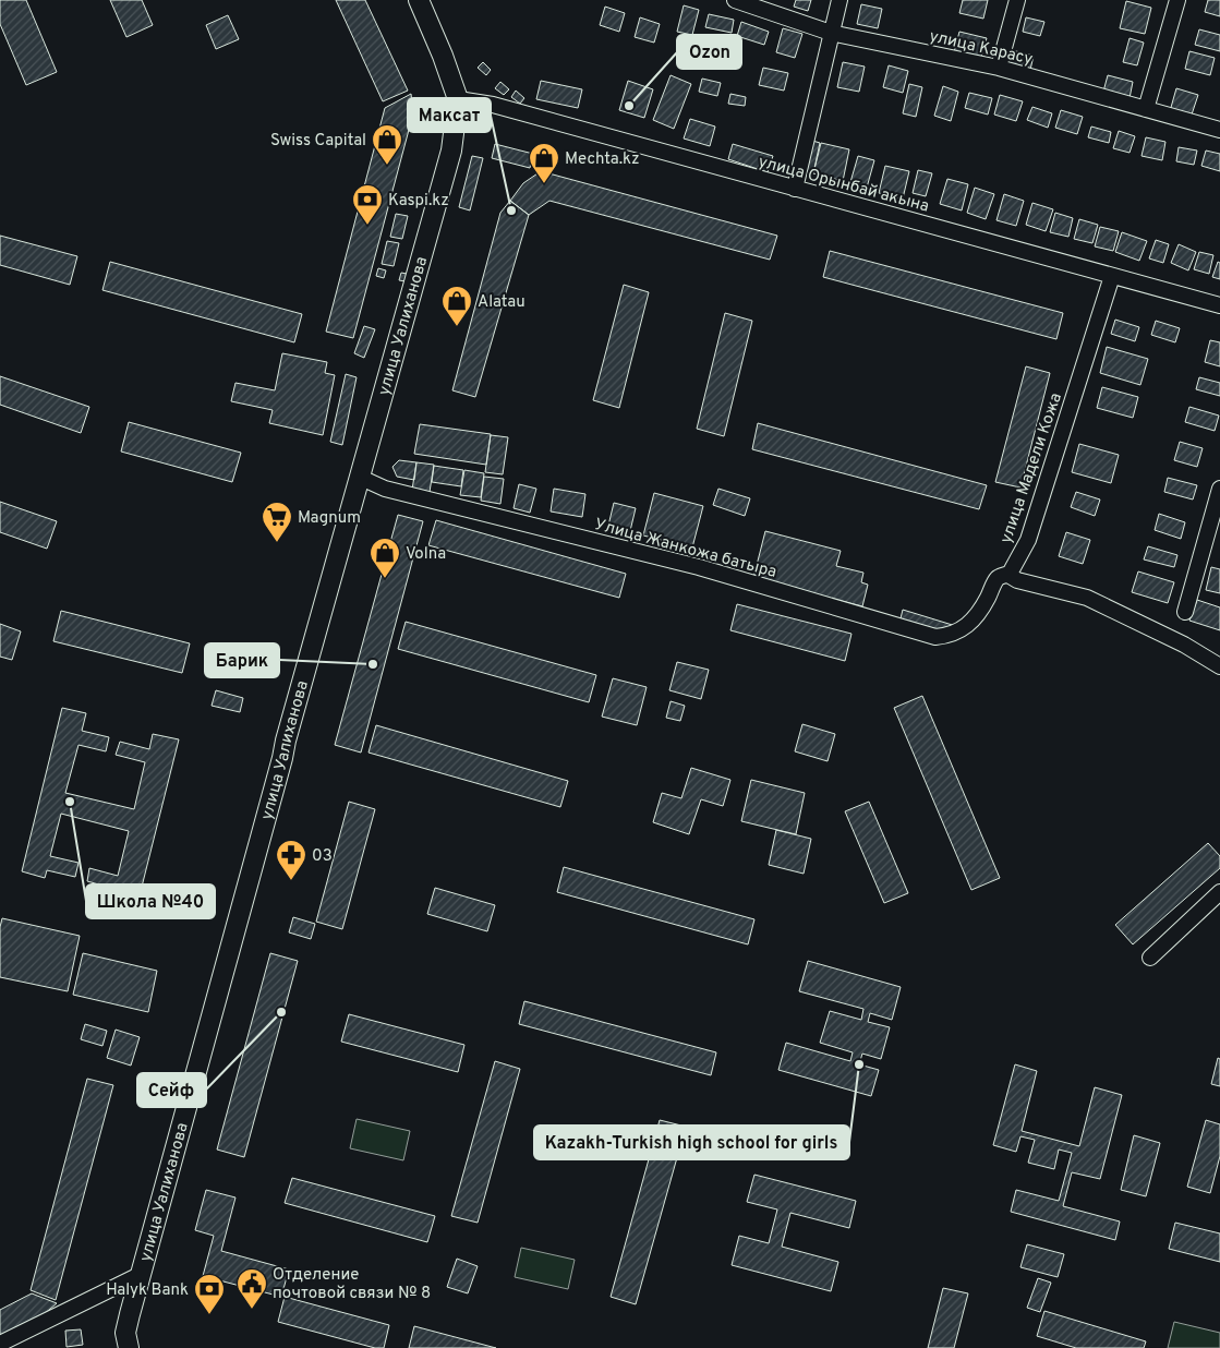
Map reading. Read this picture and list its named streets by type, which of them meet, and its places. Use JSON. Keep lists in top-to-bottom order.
{
  "streets": {
    "main road": ["улица Уалиханова"],
    "street": [
      "улица Карасу",
      "улица Орынбай акына",
      "улица Мадели Кожа",
      "Улица Жанкожа батыра"
    ]
  },
  "crossings": [
    ["улица Орынбай акына", "улица Уалиханова"],
    ["улица Орынбай акына", "улица Мадели Кожа"],
    ["улица Уалиханова", "Улица Жанкожа батыра"],
    ["улица Мадели Кожа", "Улица Жанкожа батыра"]
  ],
  "places": {
    "other": [
      "Ozon",
      "Максат",
      "Барик",
      "Школа №40",
      "Сейф",
      "Kazakh-Turkish high school for girls"
    ],
    "shop": [
      "Swiss Capital",
      "Mechta.kz",
      "Alatau",
      "Volna"
    ],
    "bank": ["Kaspi.kz", "Halyk Bank"],
    "supermarket": ["Magnum"],
    "pharmacy": ["03"],
    "public building": ["Отделение почтовой связи № 8"]
  }
}
